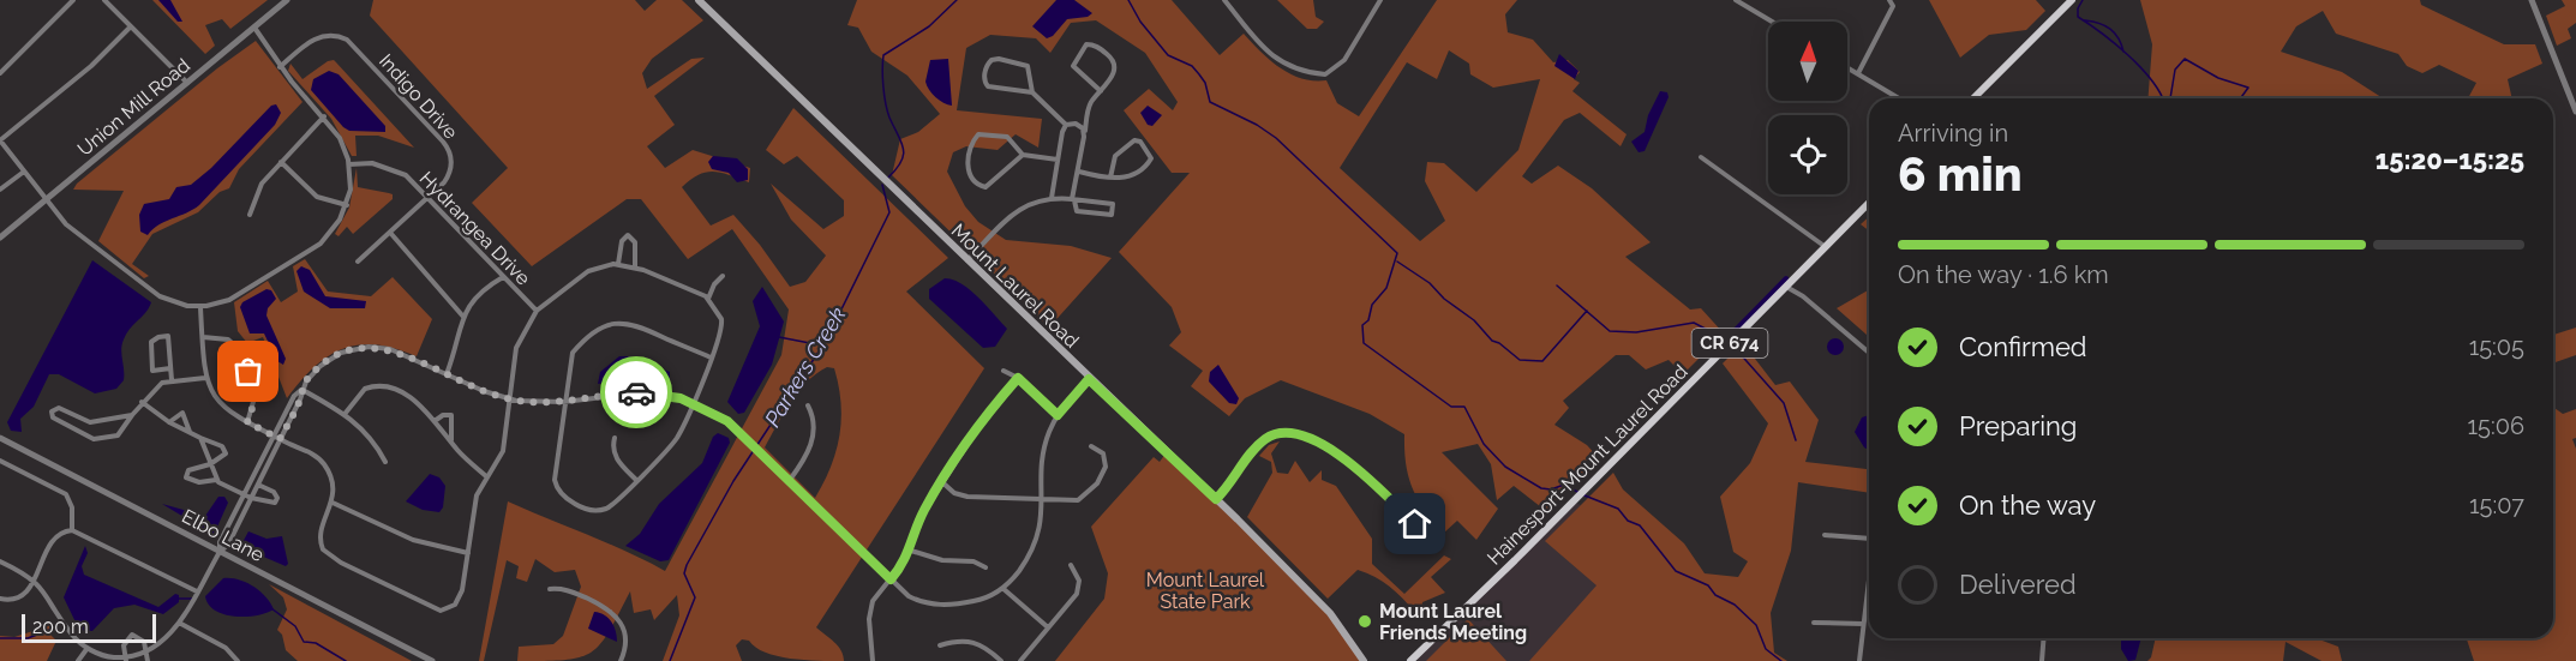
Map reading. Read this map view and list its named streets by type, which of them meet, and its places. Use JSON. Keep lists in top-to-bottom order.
{
  "streets": {
    "main road": ["Mount Laurel Road", "CR 674", "Hainesport-Mount Laurel Road"],
    "street": [
      "Indigo Drive",
      "Union Mill Road",
      "Hydrangea Drive",
      "Elbo Lane"
    ]
  },
  "crossings": [
    ["Indigo Drive", "Hydrangea Drive"]
  ],
  "water": ["Parkers Creek"],
  "parks": ["Mount Laurel State Park"],
  "places": ["Mount Laurel Friends Meeting"],
  "scale_bar": "200 m",
  "north": "top",
  "page": {
    "heading": ["6 min", "Arriving in", "15:20–15:25"],
    "bar": "On the way · 1.6 km",
    "list": [
      ["Confirmed", "15:05"],
      ["Preparing", "15:06"],
      ["On the way", "15:07"],
      "Delivered"
    ],
    "scale": "200 m"
  }
}
